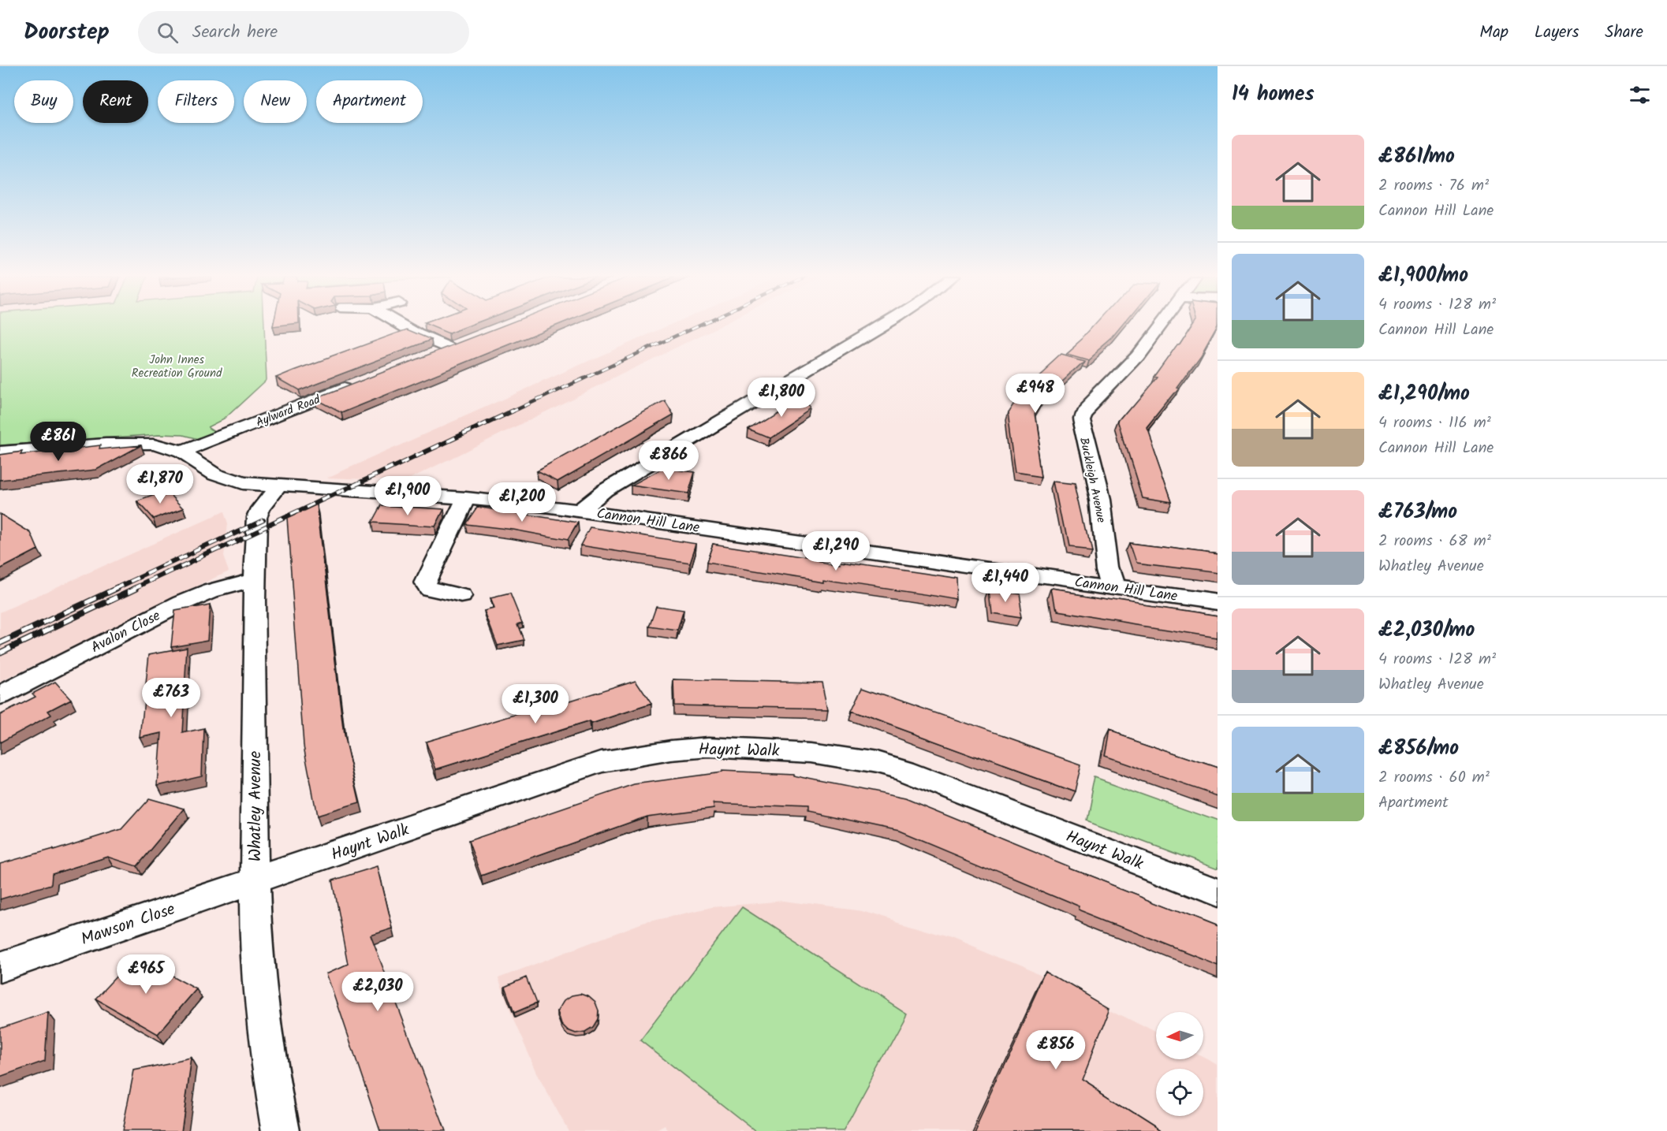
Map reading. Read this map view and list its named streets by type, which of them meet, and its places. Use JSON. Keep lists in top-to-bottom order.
{
  "streets": {
    "street": [
      "Aylward Road",
      "Buckleigh Avenue",
      "Cannon Hill Lane",
      "Avalon Close",
      "Haynt Walk",
      "Whatley Avenue",
      "Mawson Close"
    ]
  },
  "crossings": [
    ["Aylward Road", "Cannon Hill Lane"],
    ["Buckleigh Avenue", "Cannon Hill Lane"],
    ["Cannon Hill Lane", "Whatley Avenue"],
    ["Avalon Close", "Whatley Avenue"],
    ["Haynt Walk", "Whatley Avenue"],
    ["Haynt Walk", "Mawson Close"],
    ["Whatley Avenue", "Mawson Close"]
  ],
  "parks": ["John Innes Recreation Ground"],
  "north": "left",
  "page": {
    "header": "Doorstep",
    "search": "Search here",
    "nav": ["Map", "Layers", "Share"],
    "heading": "14 homes",
    "chip": [
      "Buy",
      "Rent",
      "Filters",
      "New",
      "Apartment"
    ],
    "list": [
      {
        "name": "£861/mo",
        "note": "2 rooms · 76 m² · Cannon Hill Lane"
      },
      {
        "name": "£1,900/mo",
        "note": "4 rooms · 128 m² · Cannon Hill Lane"
      },
      {
        "name": "£1,290/mo",
        "note": "4 rooms · 116 m² · Cannon Hill Lane"
      },
      {
        "name": "£763/mo",
        "note": "2 rooms · 68 m² · Whatley Avenue"
      },
      {
        "name": "£2,030/mo",
        "note": "4 rooms · 128 m² · Whatley Avenue"
      },
      {
        "name": "£856/mo",
        "note": "2 rooms · 60 m² · Apartment"
      }
    ],
    "price": [
      "£948",
      "£1,800",
      "£861",
      "£866",
      "£1,870",
      "£1,900",
      "£1,200",
      "£1,290",
      "£1,440",
      "£763",
      "£1,300",
      "£965",
      "£2,030",
      "£856"
    ]
  }
}
